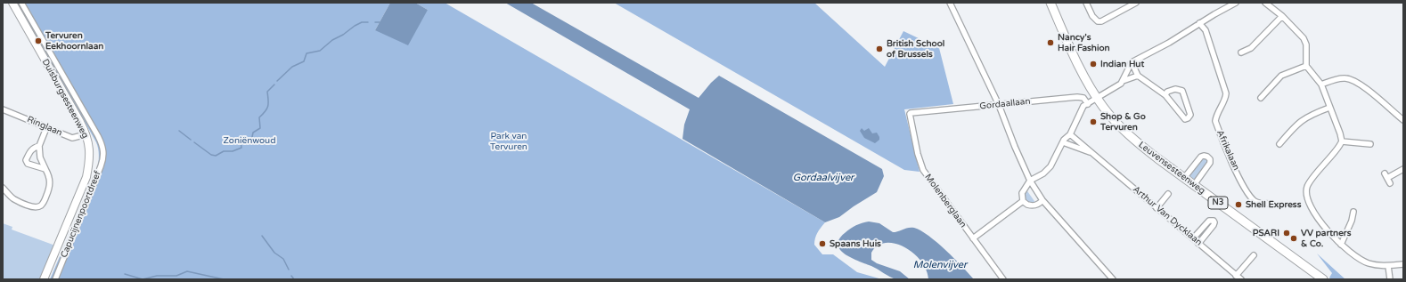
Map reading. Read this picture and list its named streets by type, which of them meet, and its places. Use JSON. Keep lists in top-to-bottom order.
{
  "streets": {
    "main road": ["Leuvensesteenweg", "N3"],
    "street": [
      "Duisburgsesteenweg",
      "Gordaallaan",
      "Ringlaan",
      "Afrikalaan",
      "Molenberglaan",
      "Capucijnenpoortdreef",
      "Arthur Van Dycklaan"
    ]
  },
  "crossings": [
    ["Duisburgsesteenweg", "Ringlaan"],
    ["Gordaallaan", "Molenberglaan"]
  ],
  "water": ["Gordaalvijver", "Molenvijver"],
  "parks": ["Park van Tervuren", "Zoniënwoud"],
  "places": [
    "Tervuren Eekhoornlaan",
    "Nancy's Hair Fashion",
    "British School of Brussels",
    "Indian Hut",
    "Shop & Go Tervuren",
    "Shell Express",
    "PSARI",
    "VV partners & Co.",
    "Spaans Huis"
  ]
}
